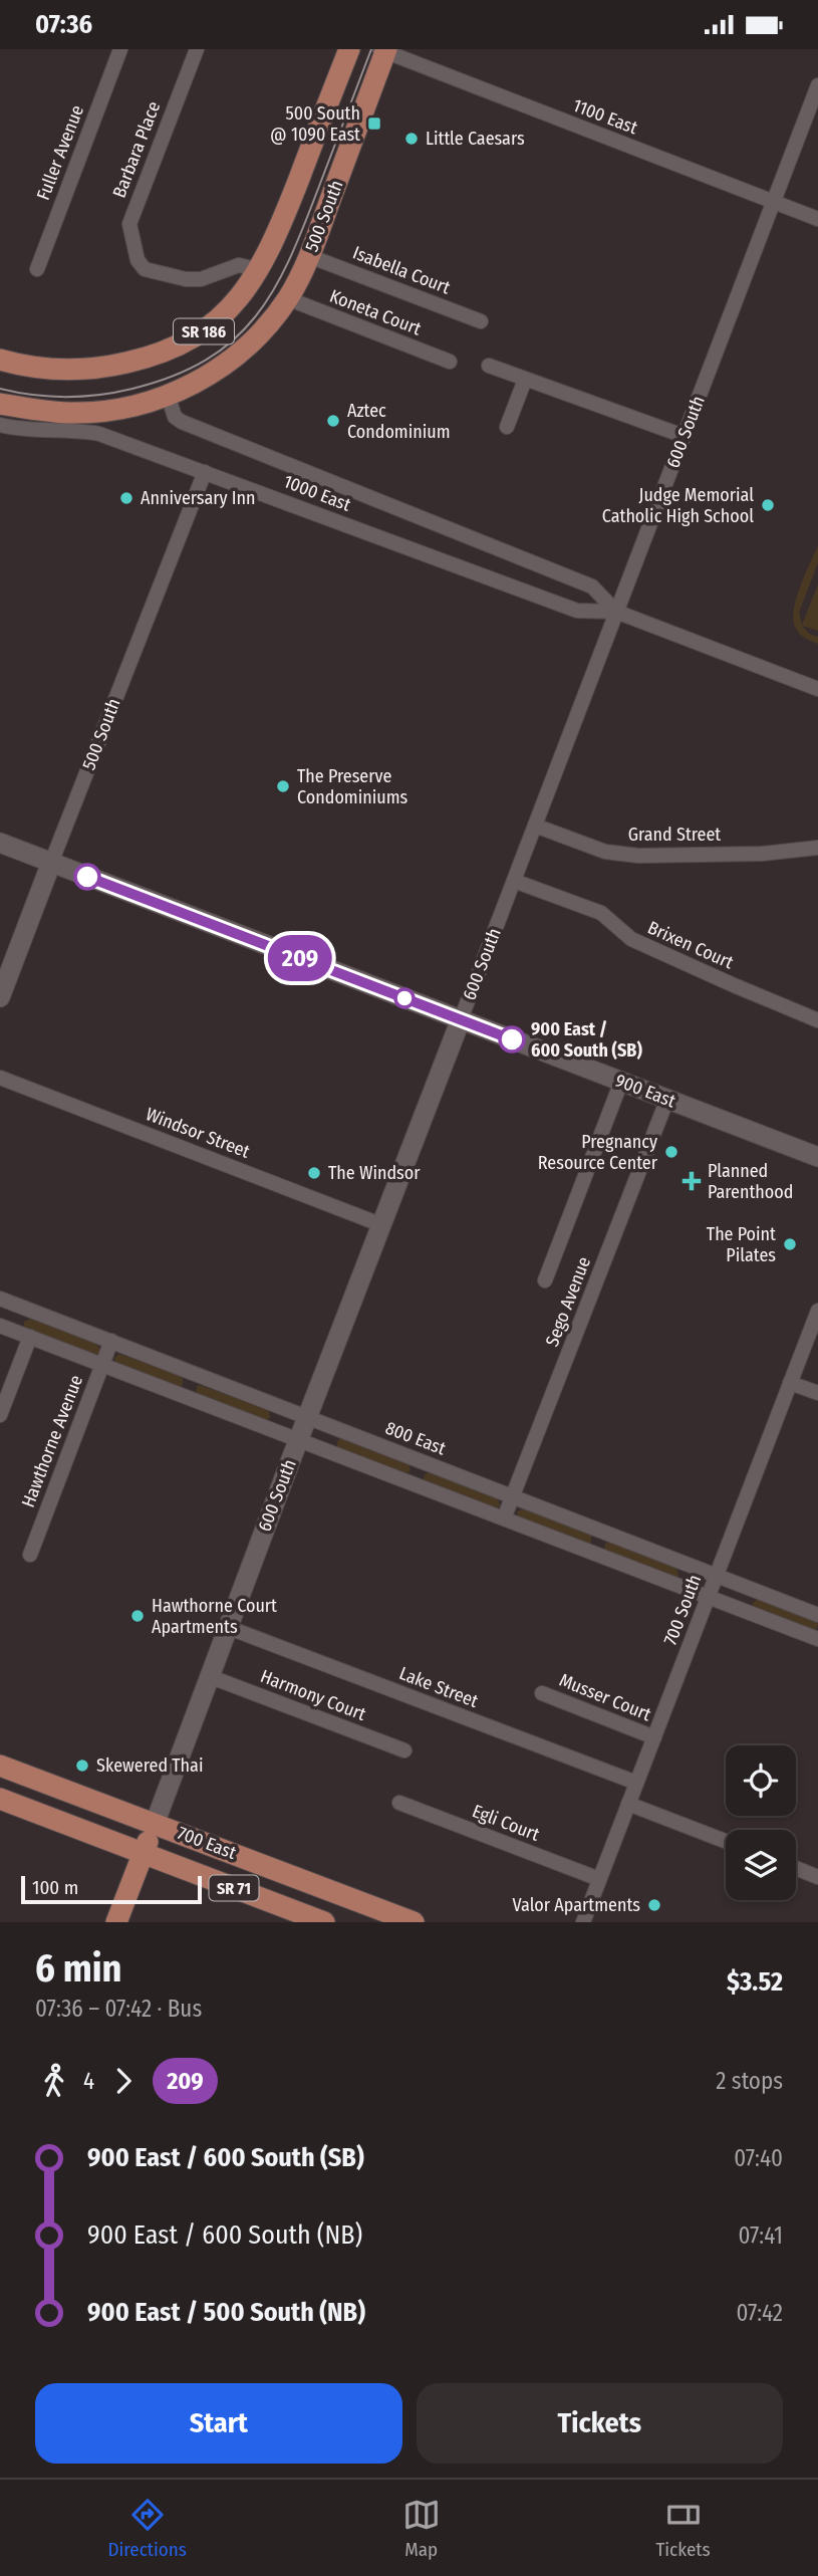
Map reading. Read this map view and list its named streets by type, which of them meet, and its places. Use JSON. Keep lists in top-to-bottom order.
{
  "streets": {
    "main road": [
      "500 South",
      "SR 186",
      "600 South",
      "700 East",
      "SR 71"
    ],
    "street": [
      "1100 East",
      "Barbara Place",
      "Fuller Avenue",
      "Isabella Court",
      "Koneta Court",
      "1000 East",
      "Grand Street",
      "Brixen Court",
      "900 East",
      "Windsor Street",
      "Sego Avenue",
      "800 East",
      "Hawthorne Avenue",
      "700 South",
      "Lake Street",
      "Harmony Court",
      "Musser Court",
      "Egli Court"
    ]
  },
  "crossings": [
    ["1100 East", "500 South"],
    ["1100 East", "600 South"],
    ["Barbara Place", "500 South"],
    ["500 South", "Isabella Court"],
    ["500 South", "Koneta Court"],
    ["500 South", "1000 East"],
    ["500 South", "900 East"],
    ["600 South", "1000 East"],
    ["600 South", "Grand Street"],
    ["600 South", "Brixen Court"],
    ["600 South", "900 East"],
    ["600 South", "Windsor Street"],
    ["600 South", "800 East"],
    ["600 South", "Lake Street"],
    ["600 South", "Harmony Court"],
    ["600 South", "700 East"],
    ["900 East", "Sego Avenue"],
    ["Sego Avenue", "800 East"],
    ["800 East", "Hawthorne Avenue"],
    ["800 East", "700 South"],
    ["700 South", "Lake Street"],
    ["700 South", "Musser Court"],
    ["700 South", "Egli Court"]
  ],
  "places": {
    "transit": ["500 South @ 1090 East"],
    "other": [
      "Little Caesars",
      "Aztec Condominium",
      "Anniversary Inn",
      "Judge Memorial Catholic High School",
      "The Preserve Condominiums",
      "900 East / 600 South (SB)",
      "Pregnancy Resource Center",
      "The Windsor",
      "The Point Pilates",
      "Hawthorne Court Apartments",
      "Skewered Thai",
      "Valor Apartments"
    ],
    "health": ["Planned Parenthood"]
  },
  "lines": ["bus line 209"],
  "scale_bar": "100 m",
  "page": {
    "status": "07:36",
    "on_map": "209",
    "scale": "100 m",
    "heading": ["6 min", "07:36 – 07:42 · Bus", "$3.52"],
    "legs": ["4", "209", "2 stops"],
    "list": [
      {
        "name": "900 East / 600 South (SB)",
        "value": "07:40"
      },
      {
        "name": "900 East / 600 South (NB)",
        "value": "07:41"
      },
      {
        "name": "900 East / 500 South (NB)",
        "value": "07:42"
      }
    ],
    "buttons": ["Start", "Tickets"],
    "tabs": ["Directions", "Map", "Tickets"]
  }
}
